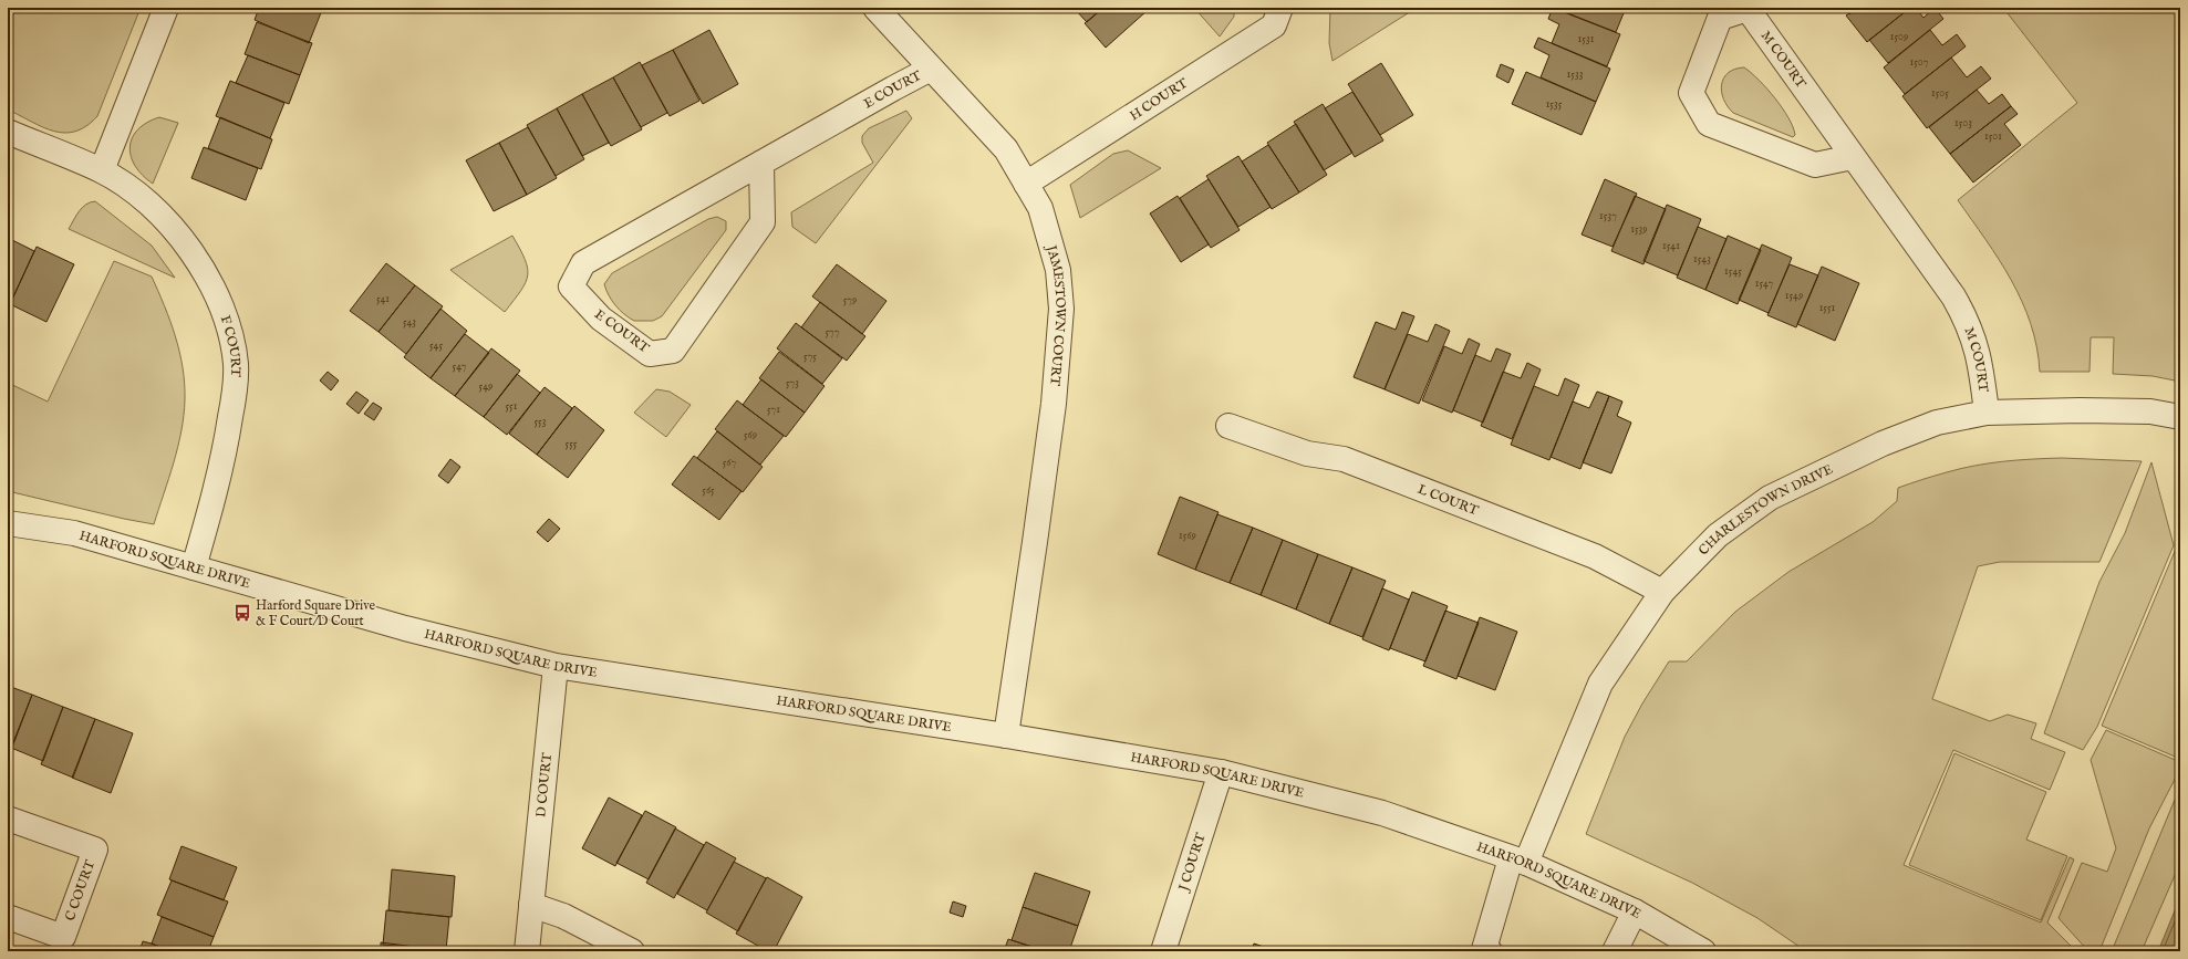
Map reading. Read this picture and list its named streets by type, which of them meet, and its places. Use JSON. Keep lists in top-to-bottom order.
{
  "streets": {
    "street": [
      "M COURT",
      "E COURT",
      "H COURT",
      "JAMESTOWN COURT",
      "F COURT",
      "L COURT",
      "CHARLESTOWN DRIVE",
      "HARFORD SQUARE DRIVE",
      "D COURT",
      "J COURT",
      "C COURT"
    ]
  },
  "crossings": [
    ["M COURT", "CHARLESTOWN DRIVE"],
    ["E COURT", "JAMESTOWN COURT"],
    ["H COURT", "JAMESTOWN COURT"],
    ["JAMESTOWN COURT", "HARFORD SQUARE DRIVE"],
    ["F COURT", "HARFORD SQUARE DRIVE"],
    ["L COURT", "CHARLESTOWN DRIVE"],
    ["CHARLESTOWN DRIVE", "HARFORD SQUARE DRIVE"],
    ["HARFORD SQUARE DRIVE", "D COURT"],
    ["HARFORD SQUARE DRIVE", "J COURT"]
  ],
  "places": {
    "bus stop": ["Harford Square Drive & F Court/D Court"]
  },
  "house_numbers": [
    "1509",
    "1531",
    "1507",
    "1533",
    "1505",
    "1535",
    "1503",
    "1501",
    "1537",
    "1539",
    "1541",
    "1543",
    "1545",
    "1547",
    "1549",
    "541",
    "579",
    "1551",
    "543",
    "577",
    "545",
    "575",
    "547",
    "573",
    "549",
    "551",
    "571",
    "553",
    "569",
    "555",
    "567",
    "565",
    "1569"
  ]
}
